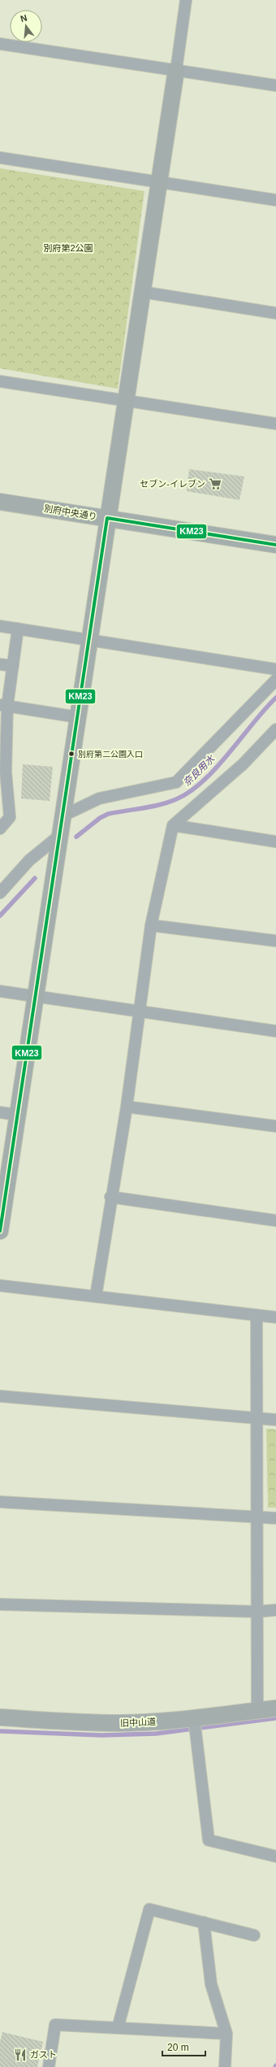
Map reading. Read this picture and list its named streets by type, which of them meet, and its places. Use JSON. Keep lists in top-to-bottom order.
{
  "streets": {
    "street": ["別府中央通り", "旧中山道"]
  },
  "water": ["奈良用水"],
  "parks": ["別府第2公園"],
  "places": {
    "supermarket": ["セブン-イレブン"],
    "other": ["別府第二公園入口"],
    "restaurant": ["ガスト"]
  },
  "lines": ["transit line KM23"],
  "scale_bar": "20 m",
  "north": "top"
}
